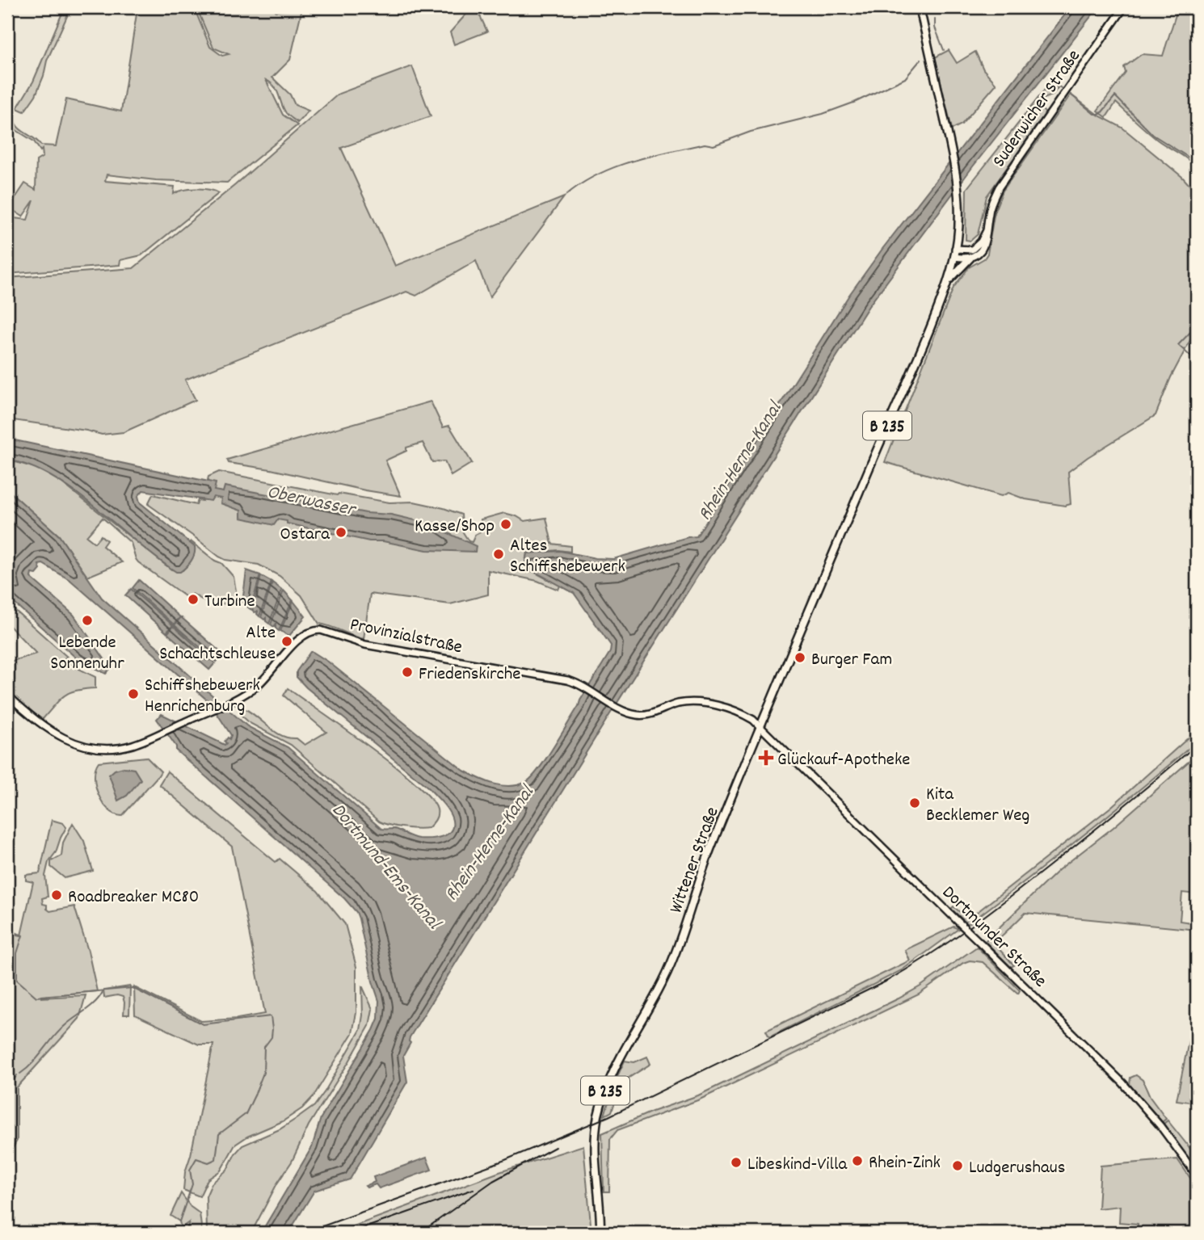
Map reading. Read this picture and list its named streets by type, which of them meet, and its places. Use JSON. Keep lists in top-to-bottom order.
{
  "streets": {
    "main road": [
      "Suderwicher Straße",
      "B 235",
      "Provinzialstraße",
      "Wittener Straße",
      "Dortmunder Straße"
    ]
  },
  "crossings": [
    ["Suderwicher Straße", "B 235"],
    ["B 235", "Wittener Straße"],
    ["Provinzialstraße", "Wittener Straße"],
    ["Provinzialstraße", "Dortmunder Straße"],
    ["Wittener Straße", "Dortmunder Straße"]
  ],
  "water": ["Rhein-Herne-Kanal", "Oberwasser", "Dortmund-Ems-Kanal"],
  "places": {
    "other": [
      "Kasse/Shop",
      "Ostara",
      "Altes Schiffshebewerk",
      "Turbine",
      "Lebende Sonnenuhr",
      "Alte Schachtschleuse",
      "Burger Fam",
      "Friedenskirche",
      "Schiffshebewerk Henrichenburg",
      "Kita Becklemer Weg",
      "Roadbreaker MC80",
      "Rhein-Zink",
      "Libeskind-Villa",
      "Ludgerushaus"
    ],
    "health": ["Glückauf-Apotheke"]
  }
}
